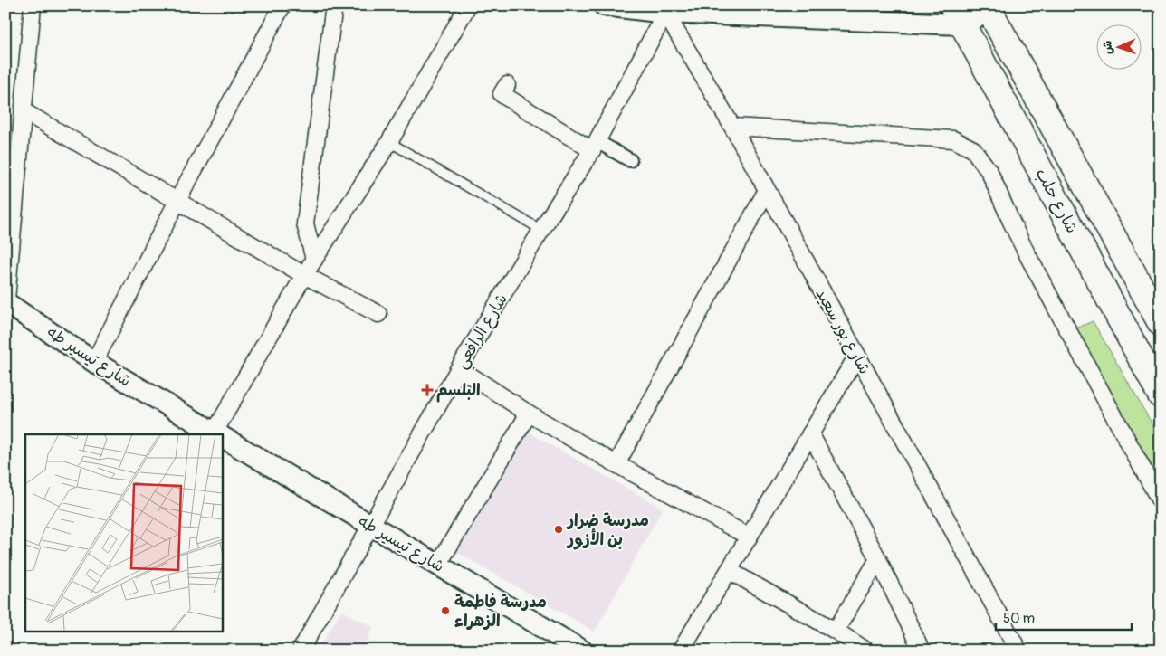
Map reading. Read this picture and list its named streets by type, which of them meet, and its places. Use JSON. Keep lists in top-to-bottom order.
{
  "streets": {
    "main road": ["شارع حلب"],
    "street": ["شارع الرافعي", "شارع بور سعيد", "شارع تيسير طه"]
  },
  "crossings": [
    ["شارع الرافعي", "شارع بور سعيد"],
    ["شارع الرافعي", "شارع تيسير طه"]
  ],
  "places": {
    "health": ["البلسم"],
    "other": ["مدرسة ضرار بن الأزور", "مدرسة فاطمة الزهراء"]
  },
  "scale_bar": "50 m",
  "north": "left"
}
